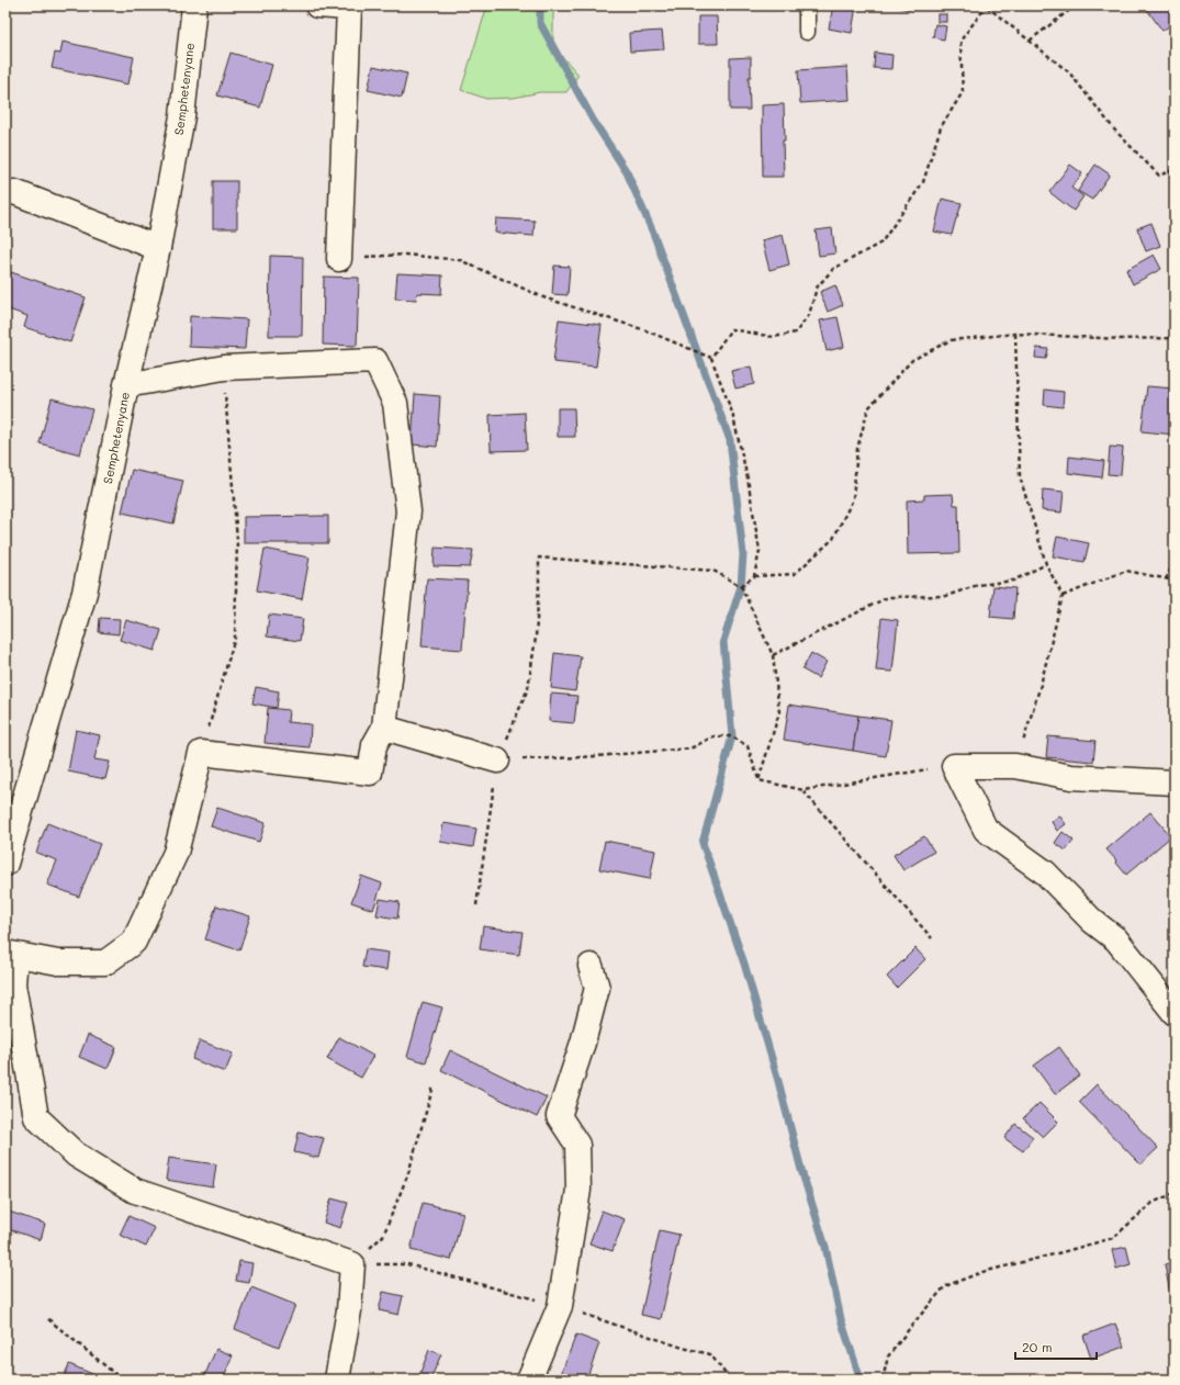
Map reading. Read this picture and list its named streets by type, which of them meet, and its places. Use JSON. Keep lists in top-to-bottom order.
{
  "streets": {
    "street": ["Semphetenyane"]
  },
  "scale_bar": "20 m"
}
